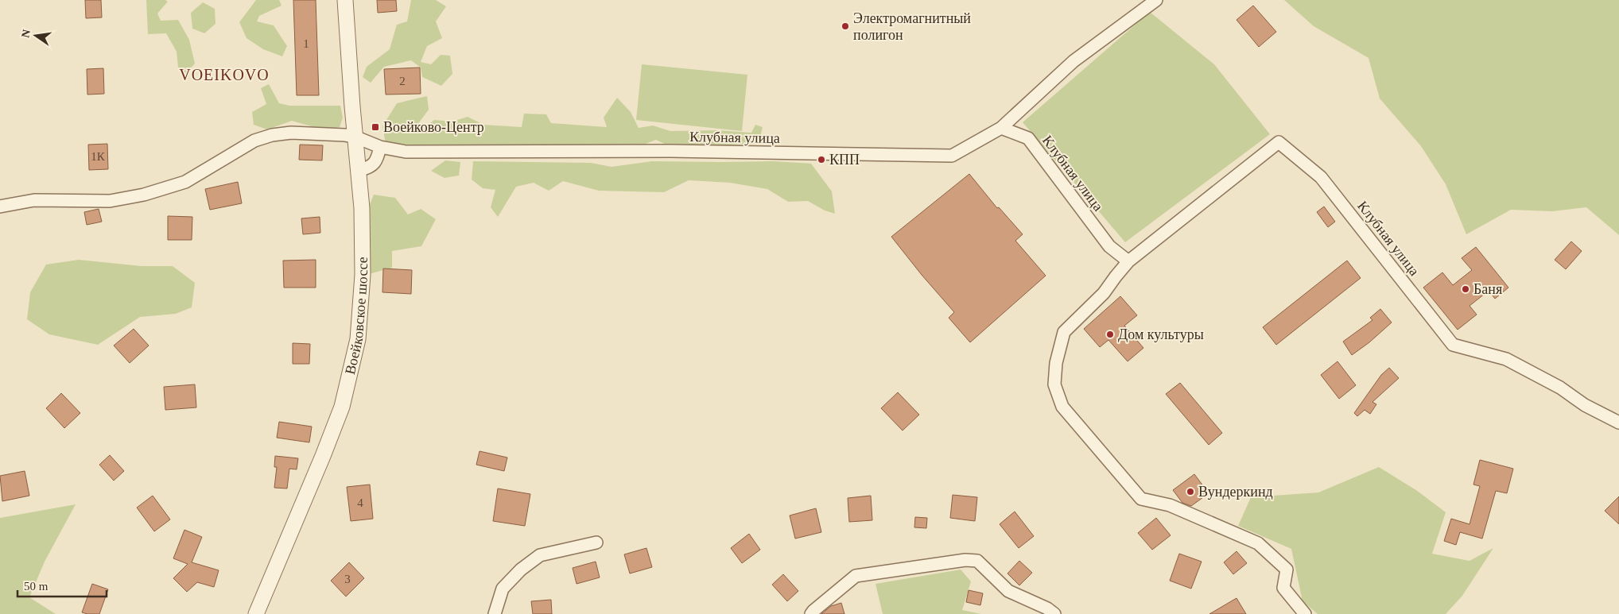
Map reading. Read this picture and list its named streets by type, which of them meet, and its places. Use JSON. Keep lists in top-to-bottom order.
{
  "streets": {
    "street": ["Клубная улица", "Воейковское шоссе"]
  },
  "crossings": [
    ["Клубная улица", "Воейковское шоссе"]
  ],
  "districts": ["VOEIKOVO"],
  "places": {
    "other": [
      "Электромагнитный полигон",
      "КПП",
      "Баня",
      "Дом культуры",
      "Вундеркинд"
    ],
    "transit": ["Воейково-Центр"]
  },
  "house_numbers": [
    "1",
    "2",
    "1К",
    "4",
    "3"
  ],
  "scale_bar": "50 m",
  "north": "left"
}
